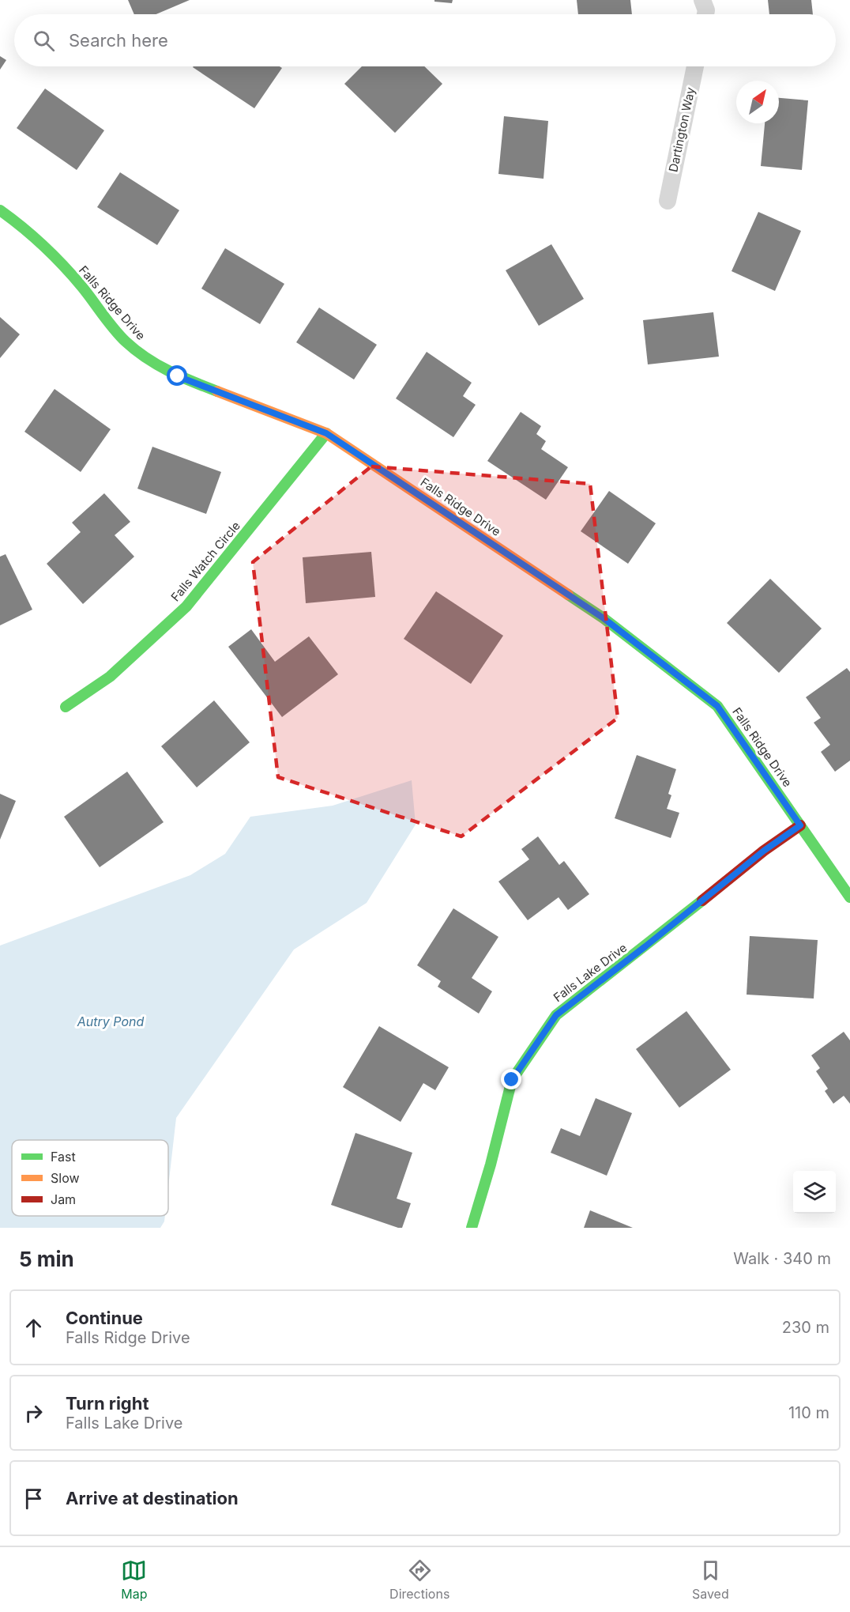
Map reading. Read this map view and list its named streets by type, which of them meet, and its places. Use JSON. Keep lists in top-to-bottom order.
{
  "streets": {
    "street": [
      "Dartington Way",
      "Falls Ridge Drive",
      "Falls Watch Circle",
      "Falls Lake Drive"
    ]
  },
  "crossings": [
    ["Falls Ridge Drive", "Falls Watch Circle"],
    ["Falls Ridge Drive", "Falls Lake Drive"]
  ],
  "water": ["Autry Pond"],
  "legend": ["Fast", "Slow", "Jam"],
  "north": "top right",
  "page": {
    "search": "Search here",
    "heading": ["5 min", "Walk · 340 m"],
    "list": [
      ["Continue", "Falls Ridge Drive", "230 m"],
      ["Turn right", "Falls Lake Drive", "110 m"],
      "Arrive at destination"
    ],
    "nav": ["Map", "Directions", "Saved"]
  }
}
